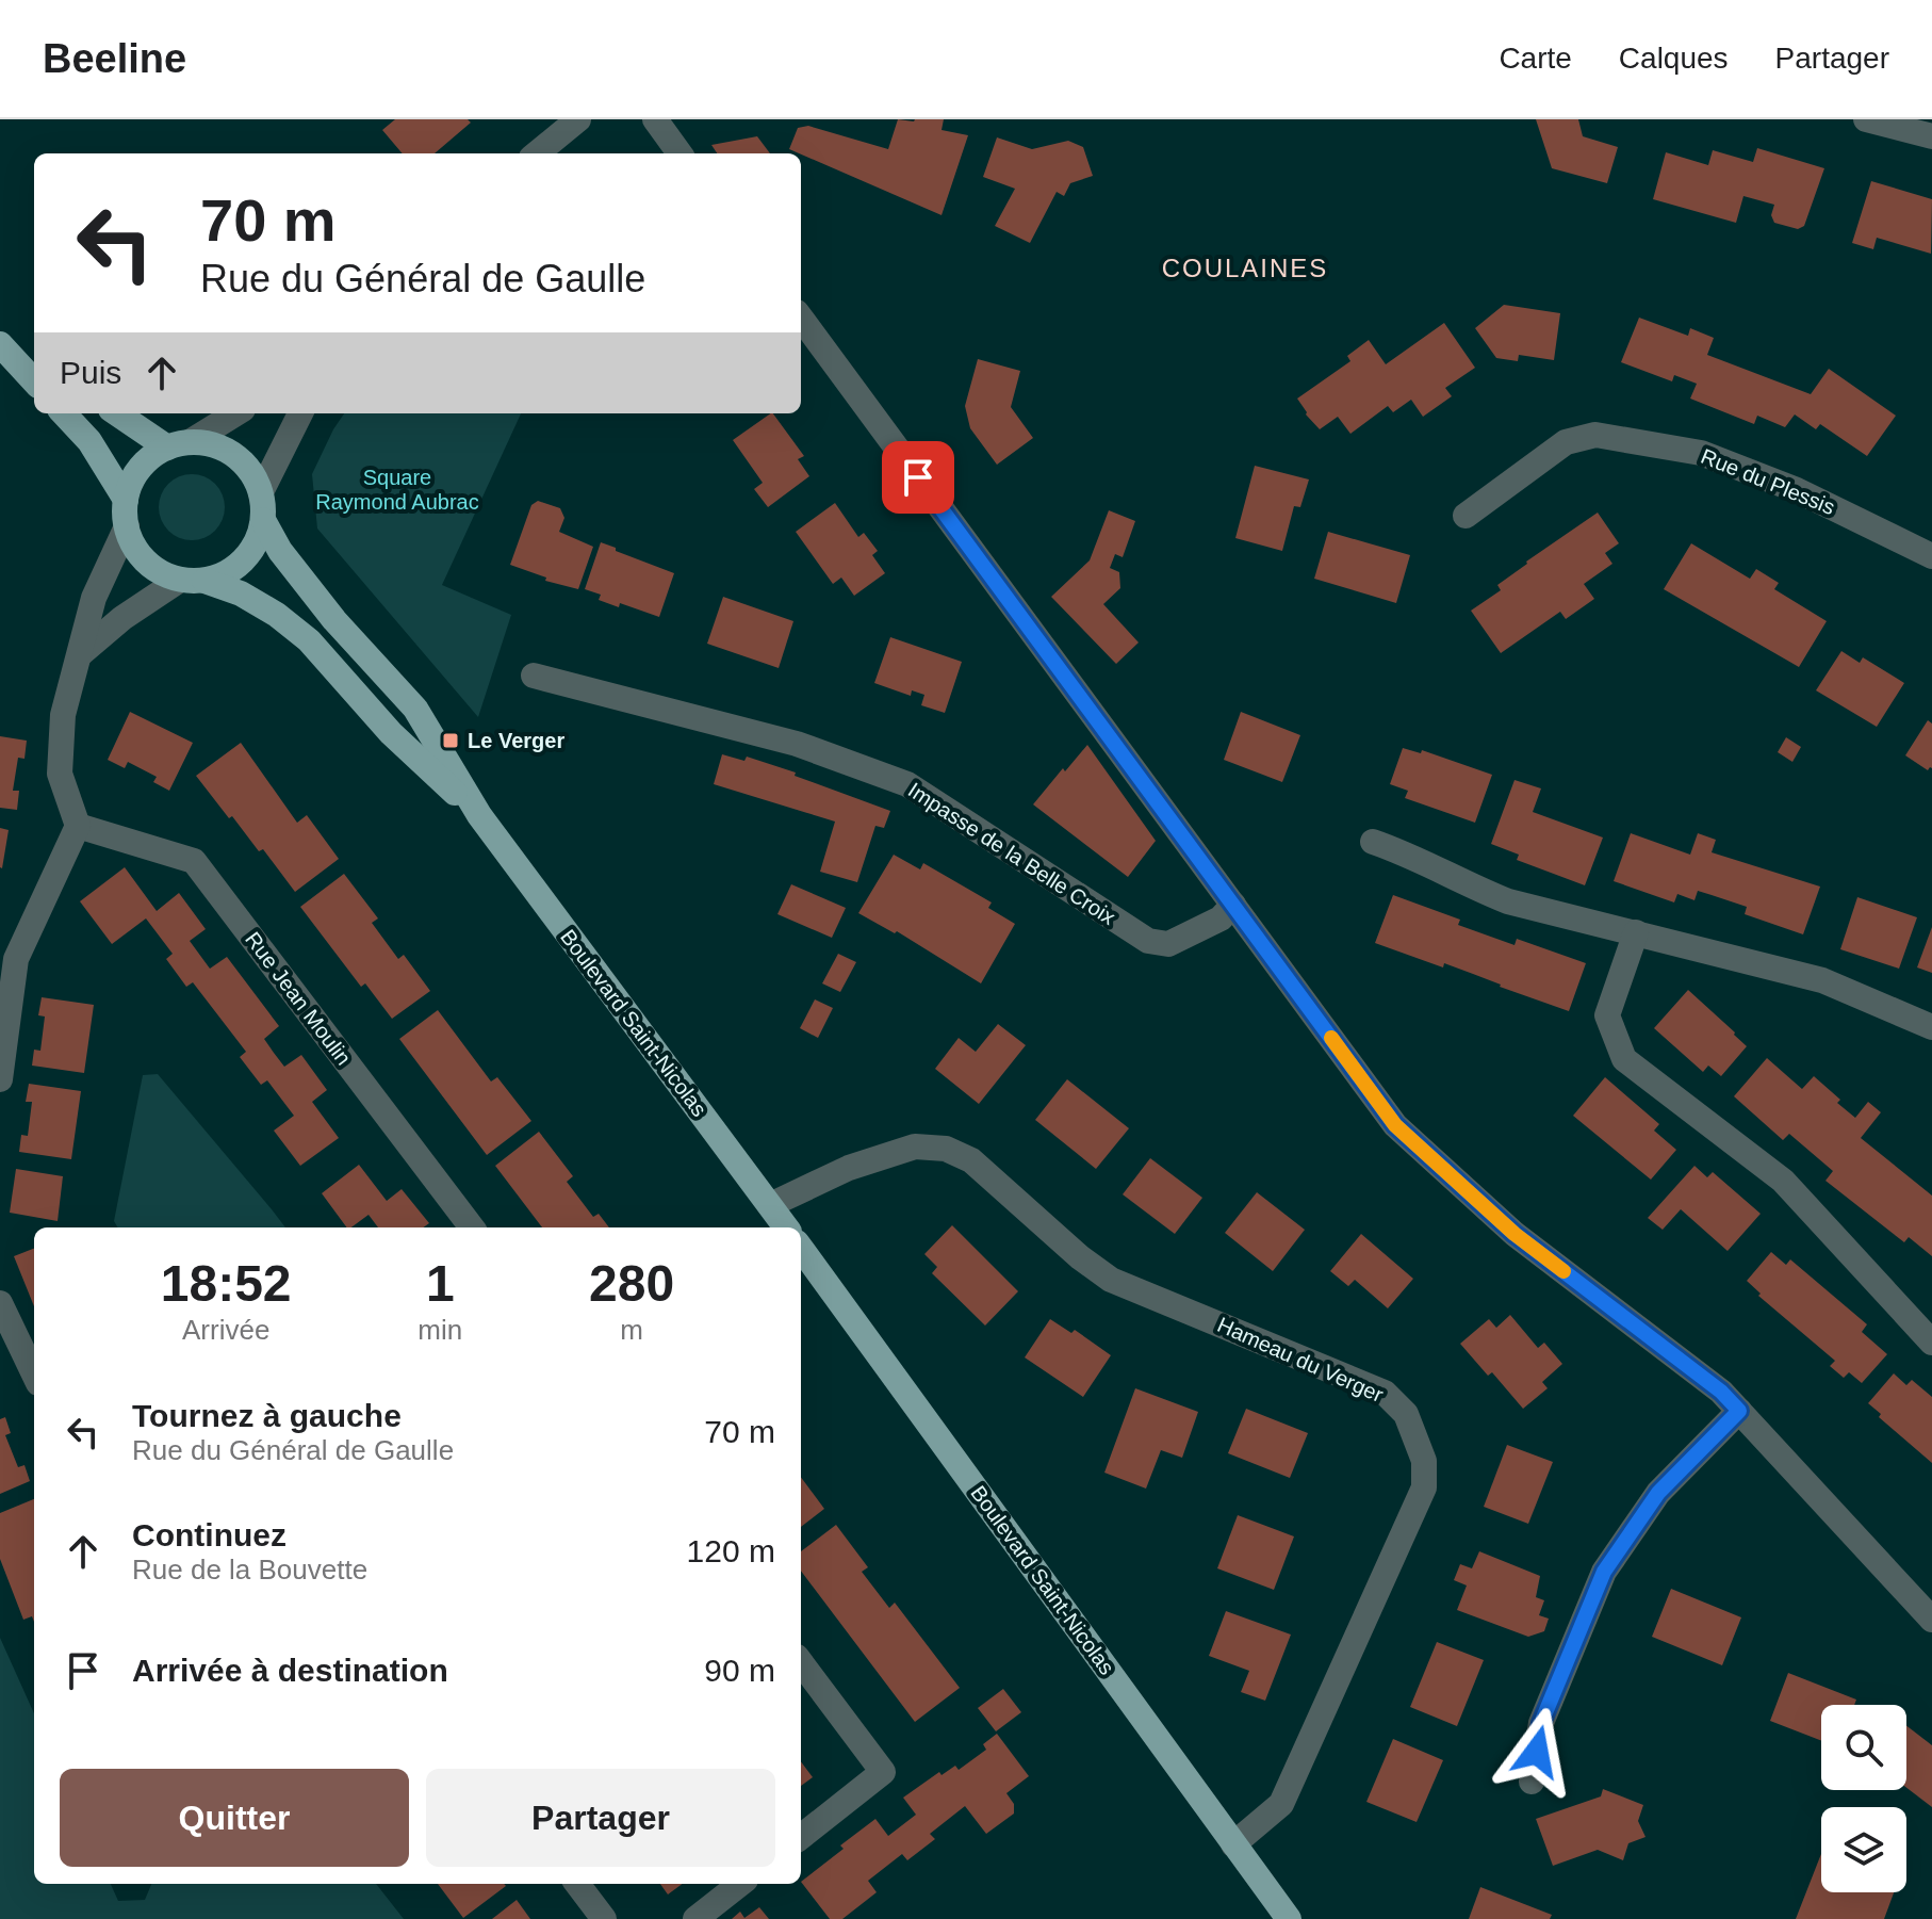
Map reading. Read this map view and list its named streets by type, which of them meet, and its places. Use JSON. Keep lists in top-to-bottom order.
{
  "streets": {
    "main road": ["Boulevard Saint-Nicolas"],
    "street": [
      "Rue du Plessis",
      "Impasse de la Belle Croix",
      "Rue Jean Moulin",
      "Hameau du Verger"
    ]
  },
  "crossings": [
    ["Boulevard Saint-Nicolas", "Hameau du Verger"]
  ],
  "districts": ["COULAINES"],
  "parks": ["Square Raymond Aubrac"],
  "places": {
    "transit": ["Le Verger"]
  },
  "page": {
    "header": "Beeline",
    "nav": ["Carte", "Calques", "Partager"],
    "turn": ["70 m", "Rue du Général de Gaulle"],
    "then": "Puis",
    "eta": [
      "18:52",
      "Arrivée",
      "1",
      "min",
      "280",
      "m"
    ],
    "list": [
      {
        "name": "Tournez à gauche",
        "note": "Rue du Général de Gaulle",
        "value": "70 m"
      },
      {
        "name": "Continuez",
        "note": "Rue de la Bouvette",
        "value": "120 m"
      },
      {
        "name": "Arrivée à destination",
        "value": "90 m"
      }
    ],
    "buttons": ["Quitter", "Partager"]
  }
}
